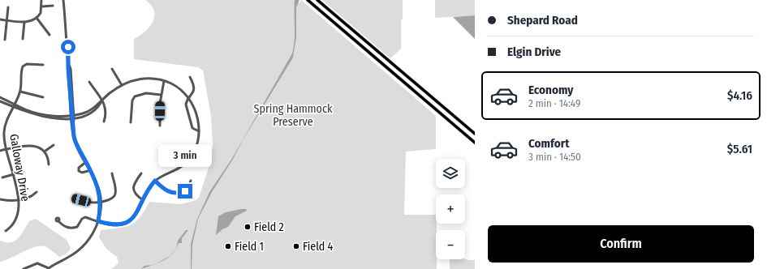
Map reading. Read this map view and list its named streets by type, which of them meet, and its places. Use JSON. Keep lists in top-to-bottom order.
{
  "streets": {
    "street": ["Galloway Drive"]
  },
  "parks": ["Spring Hammock Preserve"],
  "places": ["Field 2", "Field 1", "Field 4"],
  "page": {
    "banner": ["Shepard Road", "Elgin Drive"],
    "list": [
      {
        "name": "Economy",
        "note": "2 min · 14:49",
        "value": "$4.16"
      },
      {
        "name": "Comfort",
        "note": "3 min · 14:50",
        "value": "$5.61"
      }
    ],
    "bubble": "3 min",
    "map_buttons": ["+", "−"],
    "buttons": "Confirm"
  }
}
